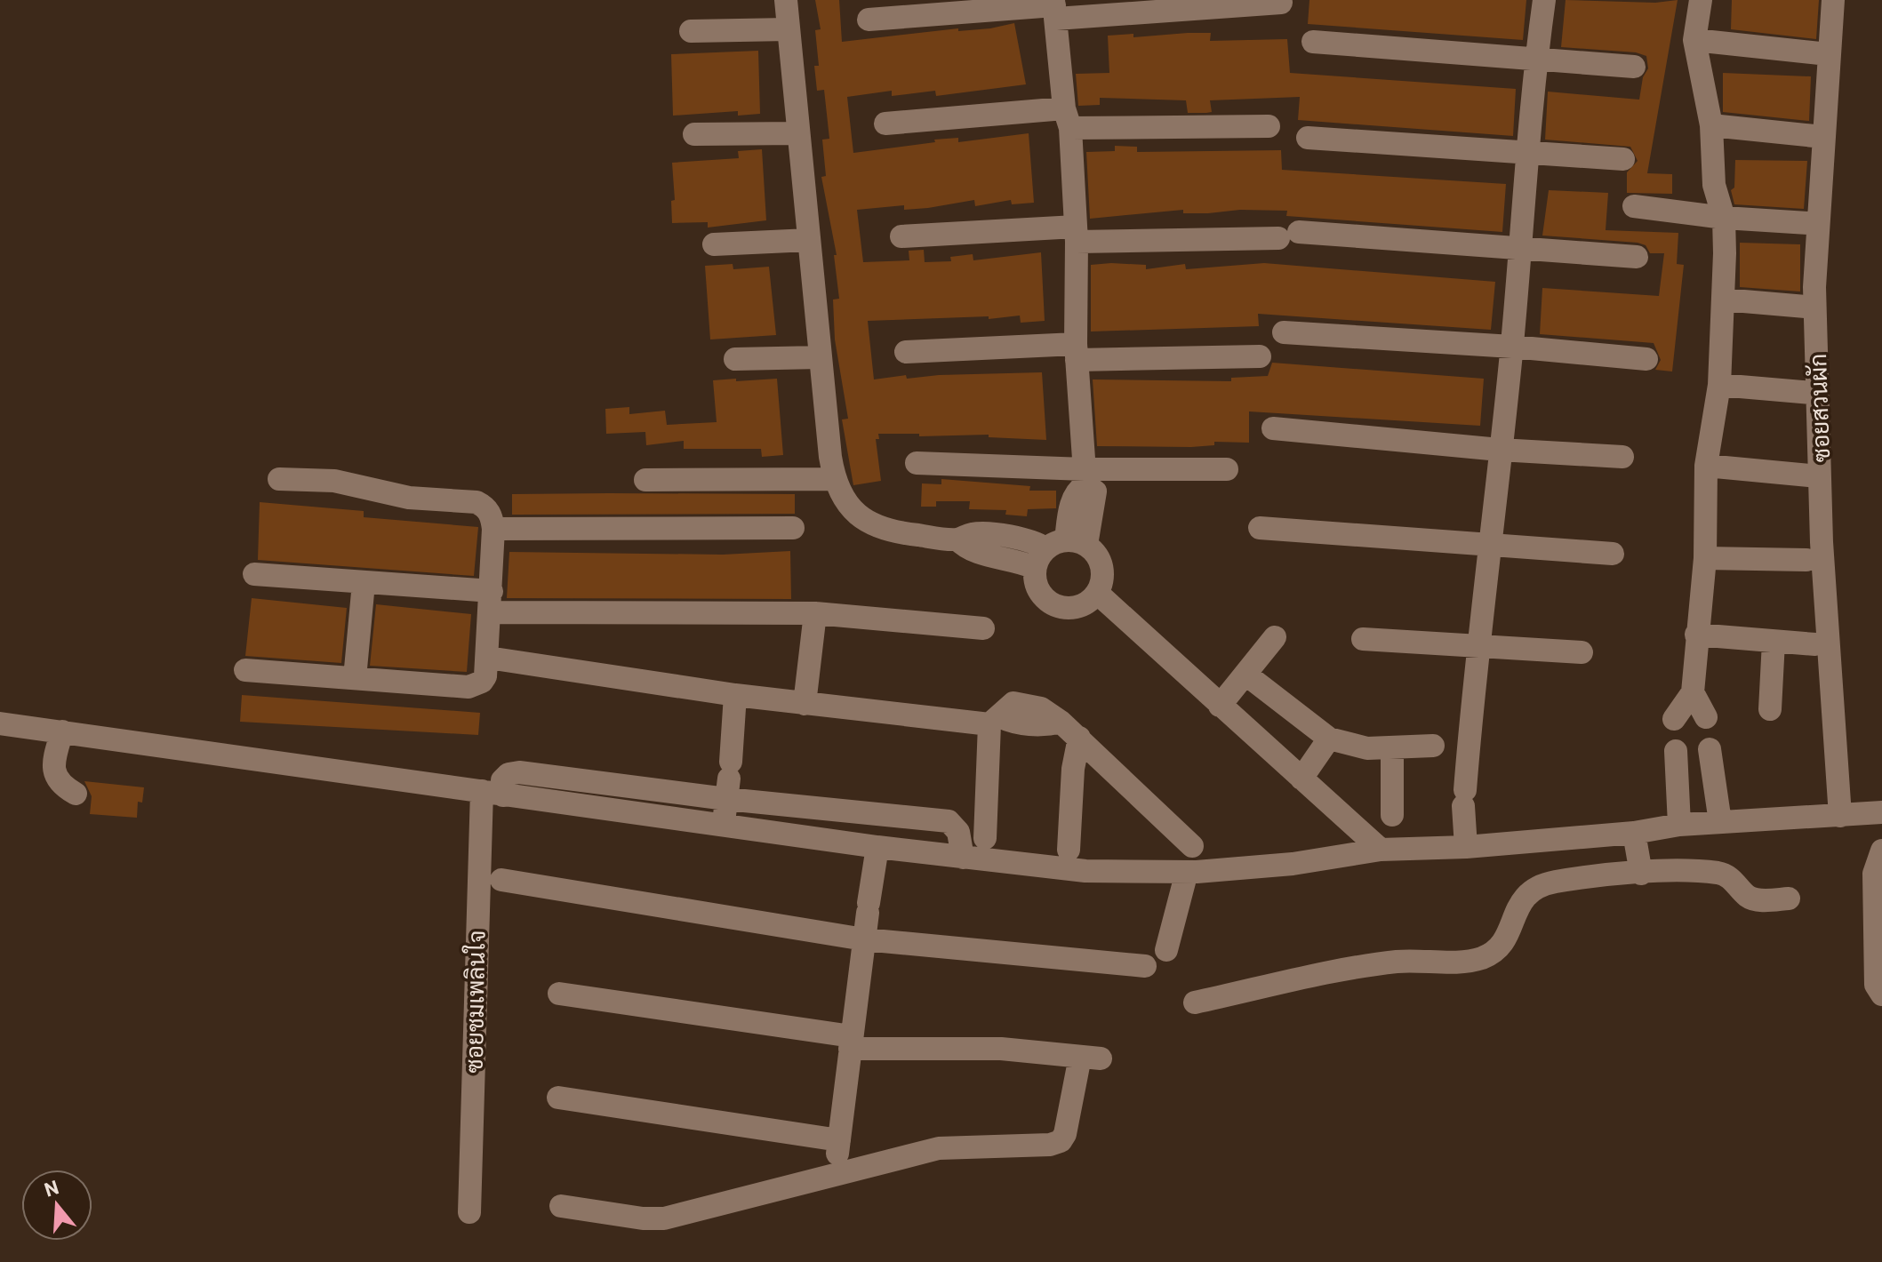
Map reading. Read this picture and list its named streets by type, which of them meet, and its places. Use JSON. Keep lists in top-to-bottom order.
{
  "streets": {
    "street": ["ซอยสวนผัก", "ซอยชมเพลินใจ"]
  },
  "north": "top"
}
